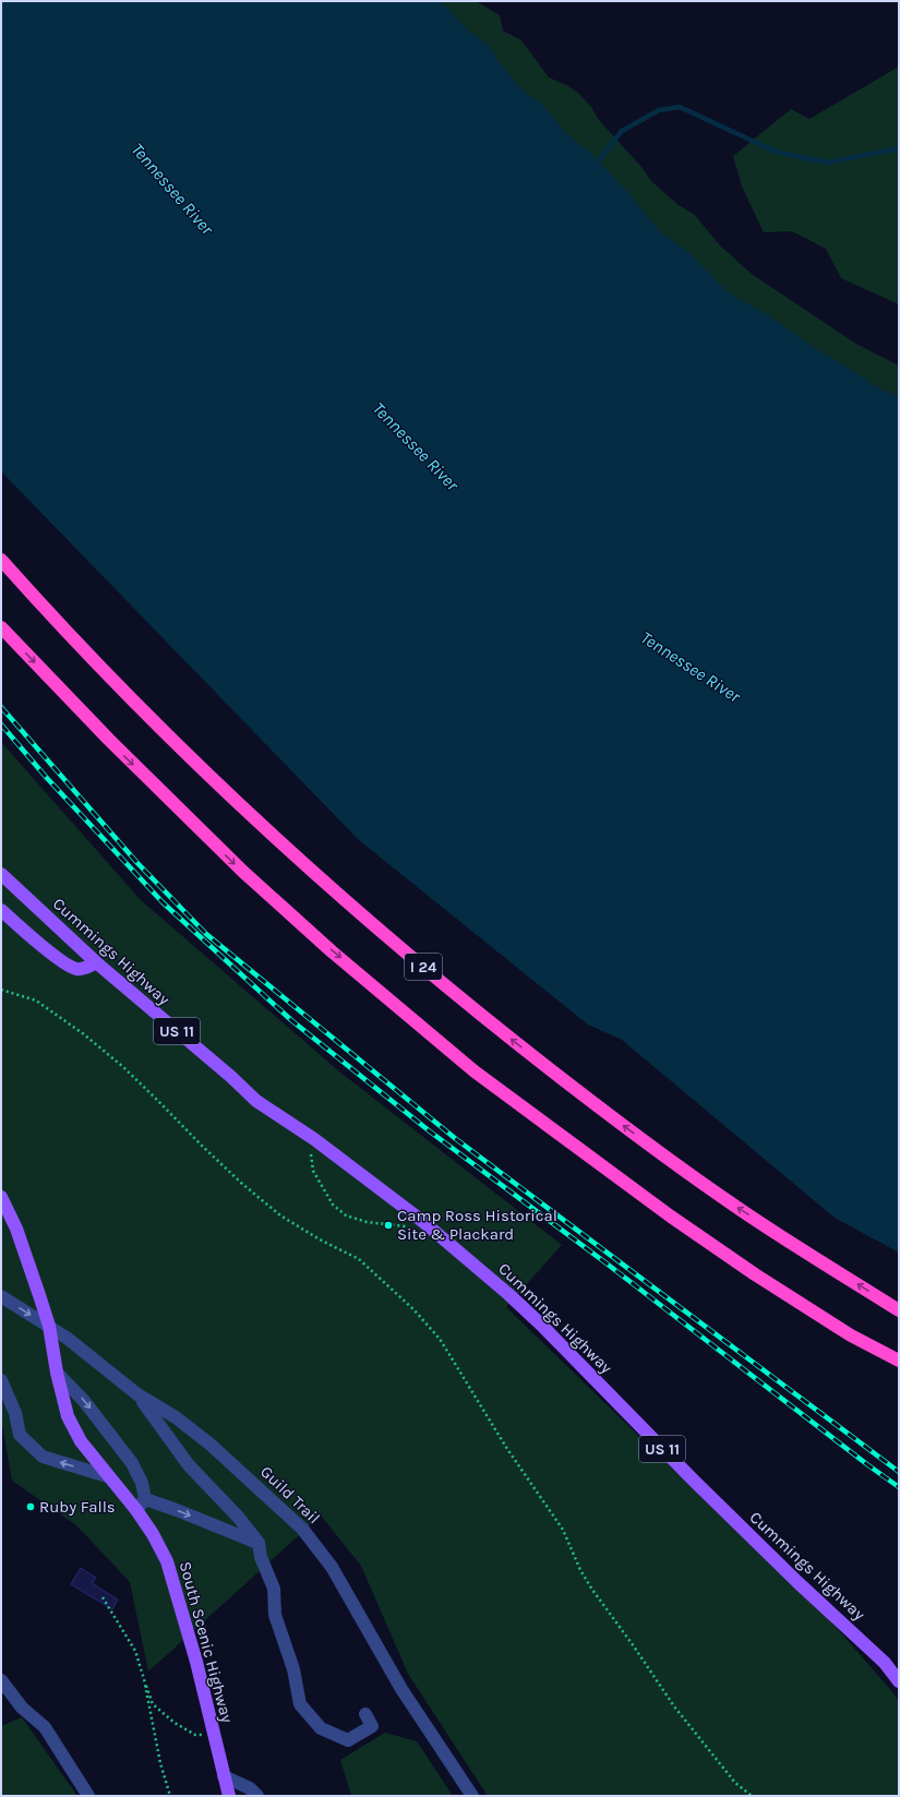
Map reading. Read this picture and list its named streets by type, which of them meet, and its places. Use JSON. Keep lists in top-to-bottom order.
{
  "streets": {
    "highway": ["I 24"],
    "main road": ["Cummings Highway", "US 11", "South Scenic Highway"],
    "lane": ["Guild Trail"]
  },
  "crossings": [
    ["Guild Trail", "South Scenic Highway"]
  ],
  "water": ["Tennessee River"],
  "places": ["Camp Ross Historical Site & Plackard", "Ruby Falls"]
}
